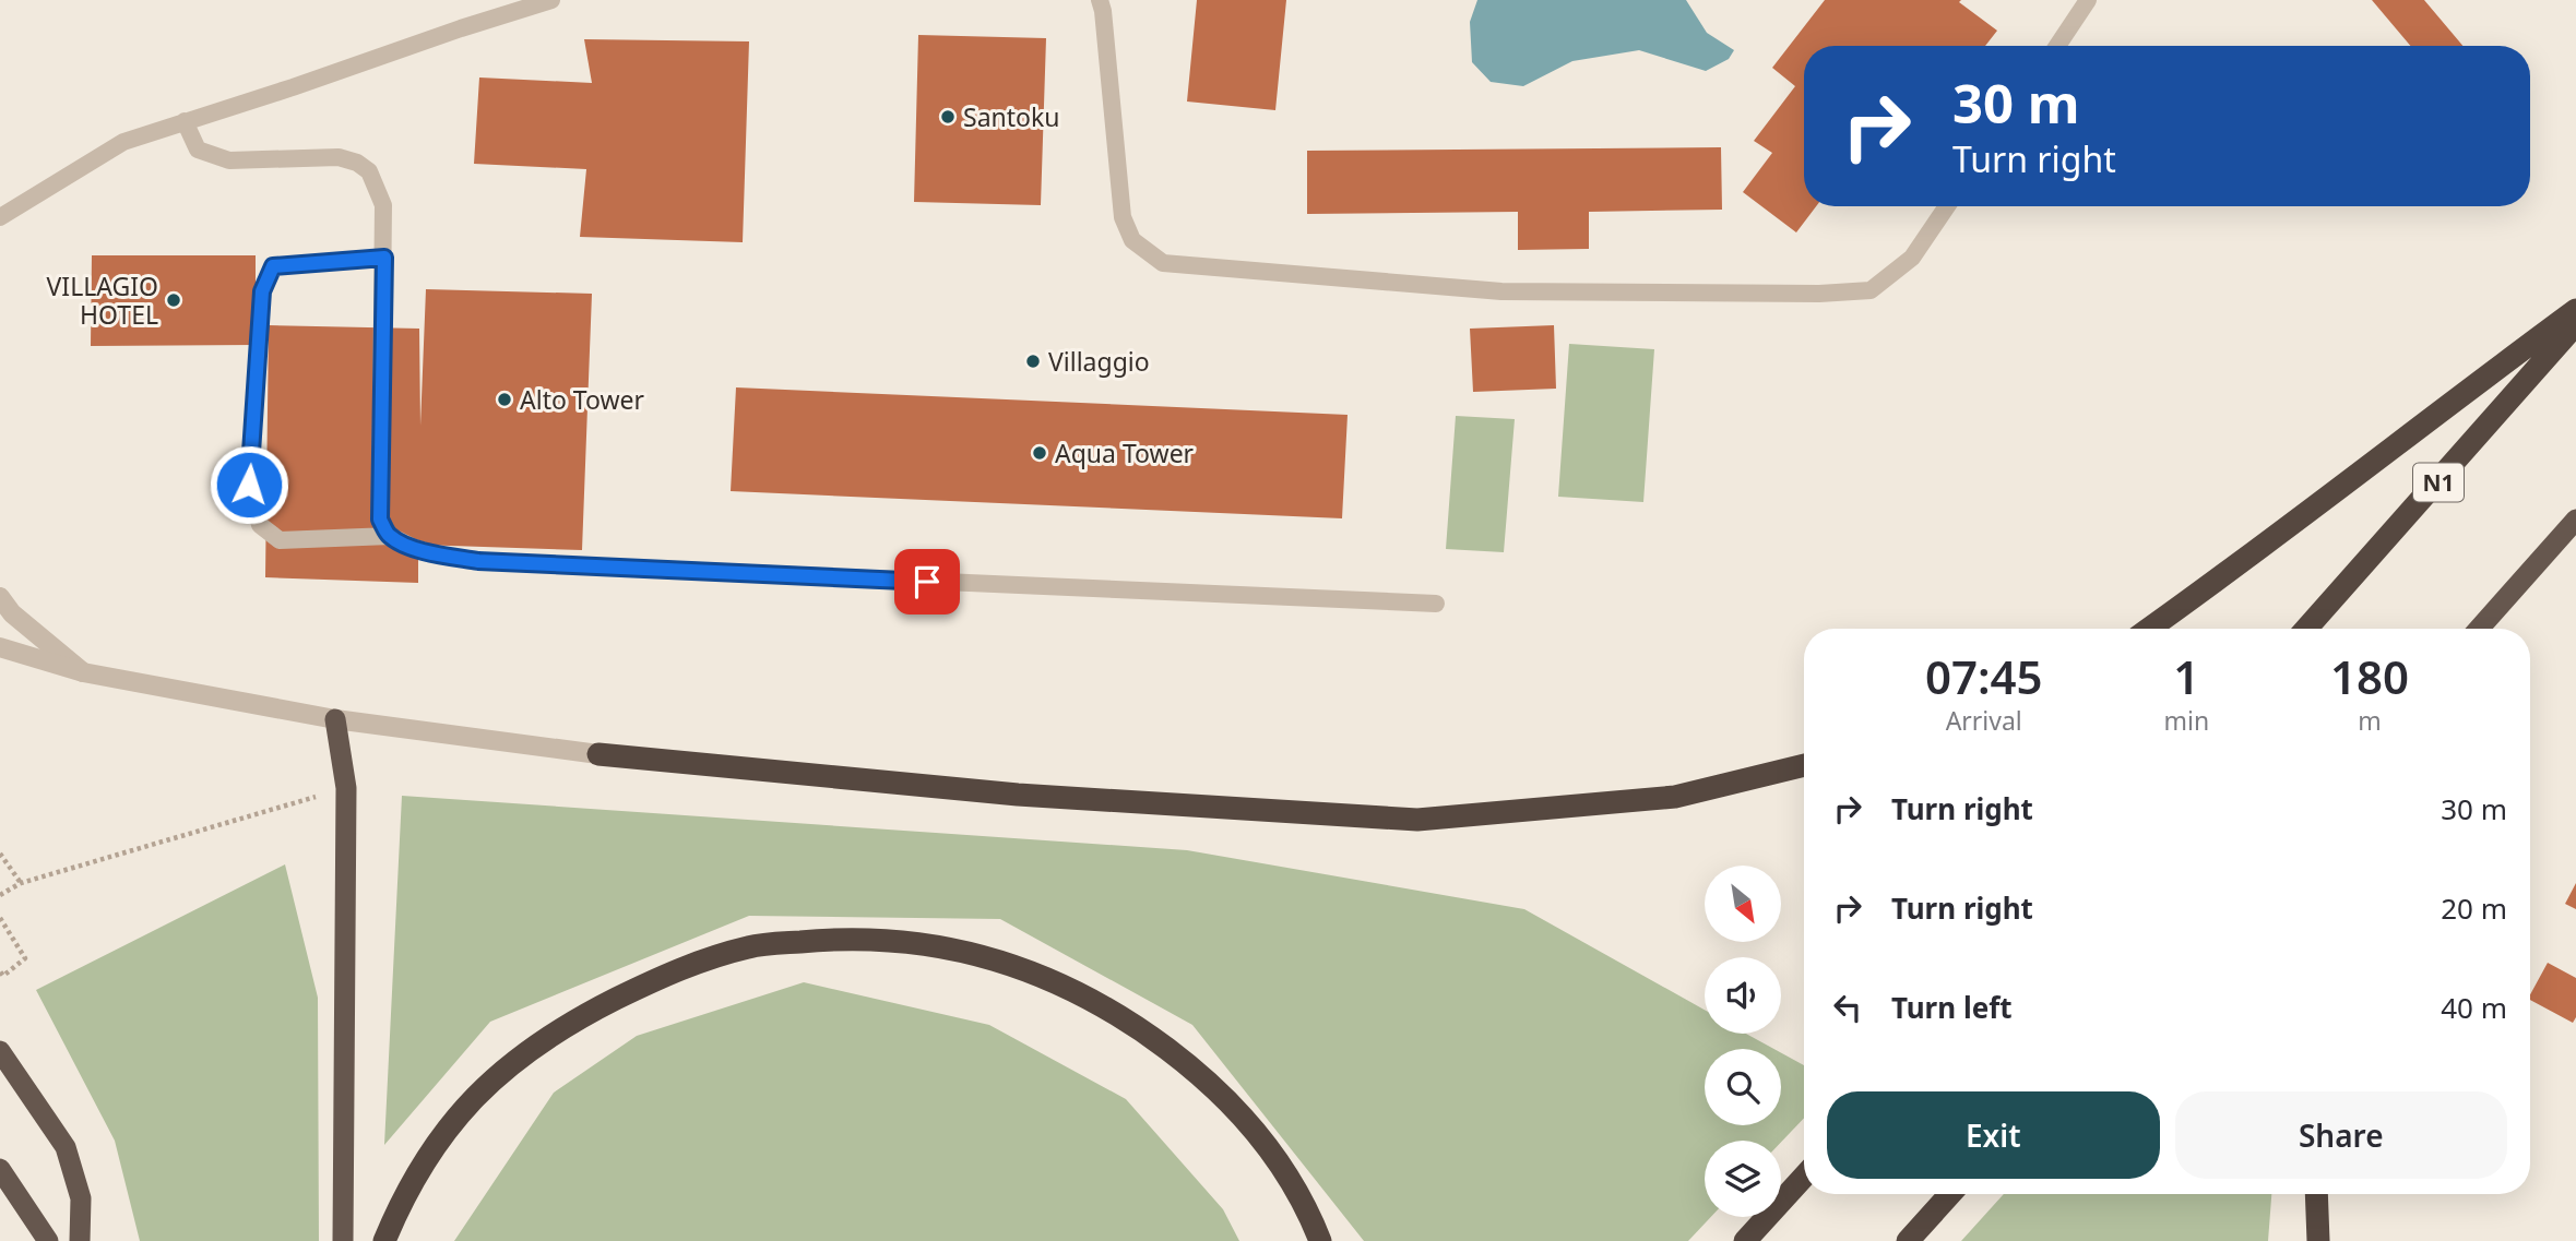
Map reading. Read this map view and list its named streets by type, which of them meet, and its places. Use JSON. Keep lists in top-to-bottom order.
{
  "streets": {
    "highway": ["N1"]
  },
  "places": [
    "Santoku",
    "VILLAGIO HOTEL",
    "Villaggio",
    "Alto Tower",
    "Aqua Tower"
  ],
  "north": "bottom right",
  "page": {
    "turn": ["30 m", "Turn right"],
    "eta": [
      "07:45",
      "Arrival",
      "1",
      "min",
      "180",
      "m"
    ],
    "list": [
      {
        "name": "Turn right",
        "value": "30 m"
      },
      {
        "name": "Turn right",
        "value": "20 m"
      },
      {
        "name": "Turn left",
        "value": "40 m"
      }
    ],
    "buttons": ["Exit", "Share"]
  }
}
